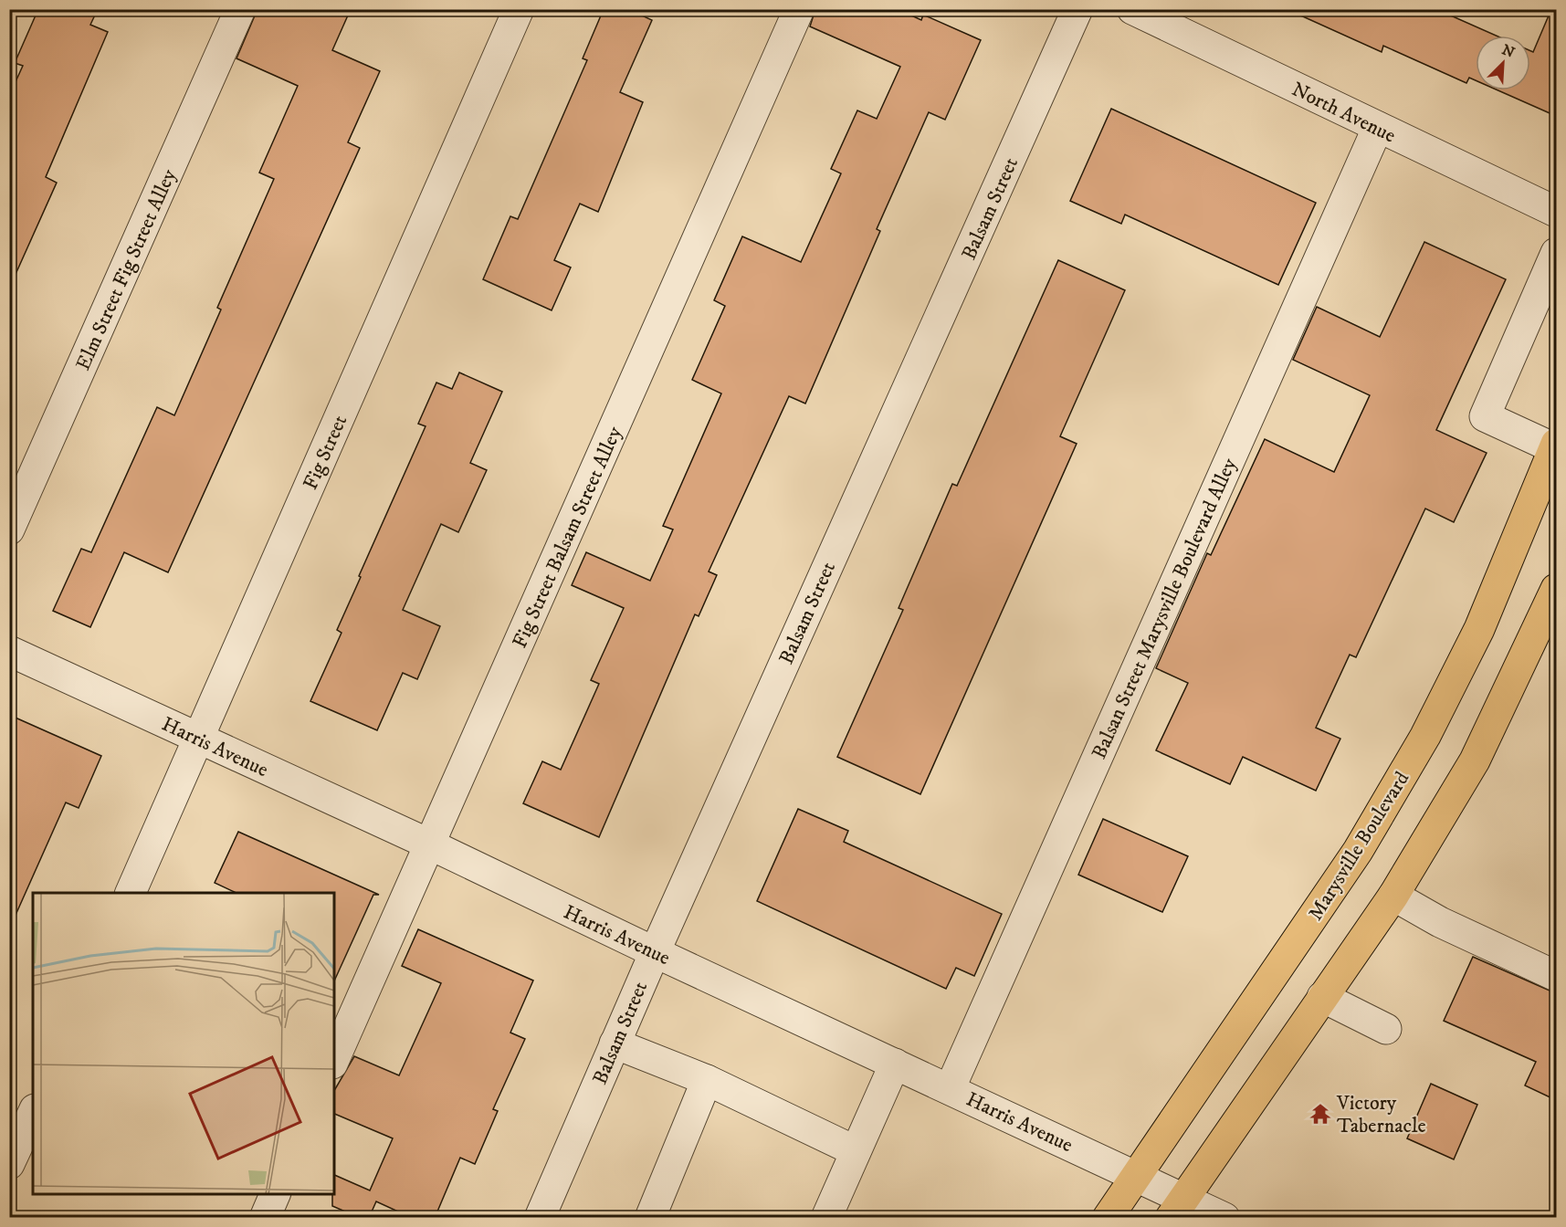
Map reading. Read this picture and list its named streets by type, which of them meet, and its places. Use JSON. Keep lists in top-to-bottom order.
{
  "streets": {
    "main road": ["Marysville Boulevard"],
    "street": [
      "North Avenue",
      "Balsam Street",
      "Elm Street Fig Street Alley",
      "Fig Street",
      "Fig Street Balsam Street Alley",
      "Balsan Street Marysville Boulevard Alley",
      "Harris Avenue"
    ]
  },
  "crossings": [
    ["North Avenue", "Balsan Street Marysville Boulevard Alley"],
    ["Balsam Street", "Harris Avenue"],
    ["Fig Street", "Harris Avenue"],
    ["Fig Street Balsam Street Alley", "Harris Avenue"],
    ["Balsan Street Marysville Boulevard Alley", "Harris Avenue"],
    ["Harris Avenue", "Marysville Boulevard"]
  ],
  "places": {
    "temple": ["Victory Tabernacle"]
  },
  "north": "top right"
}
